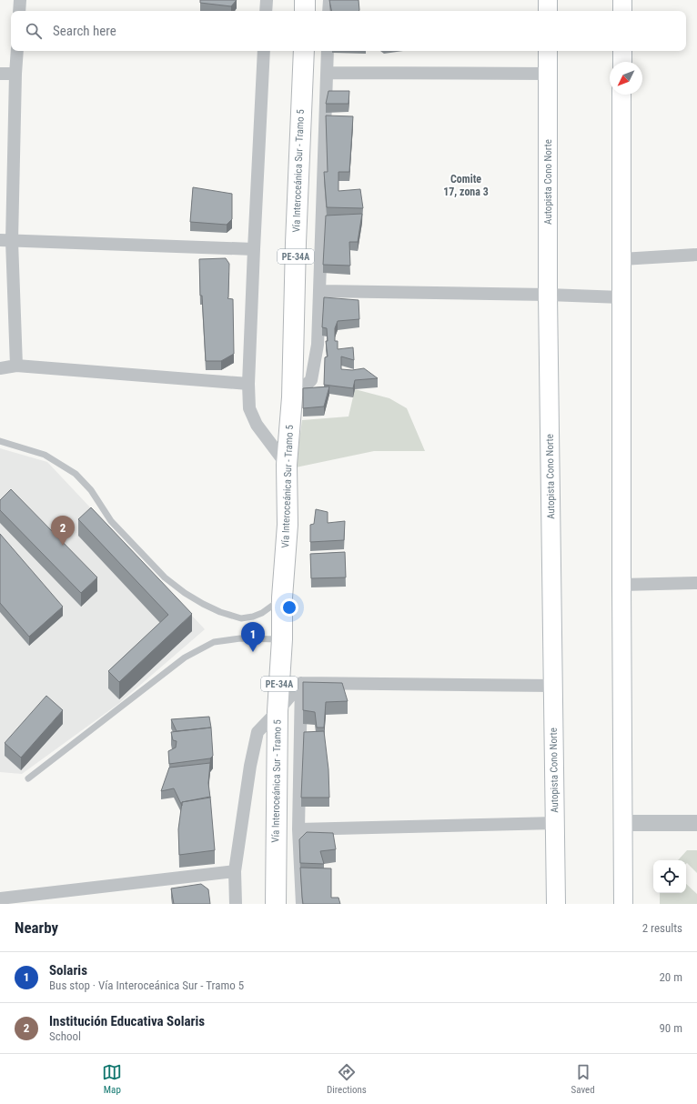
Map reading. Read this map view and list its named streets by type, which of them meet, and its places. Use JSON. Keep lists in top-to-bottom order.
{
  "streets": {
    "highway": ["Vía Interoceánica Sur - Tramo 5", "PE-34A"],
    "main road": ["Autopista Cono Norte"]
  },
  "districts": ["Comite 17, zona 3"],
  "north": "bottom left",
  "page": {
    "search": "Search here",
    "pins": ["2", "1"],
    "heading": ["Nearby", "2 results"],
    "list": [
      {
        "mark": "1",
        "name": "Solaris",
        "note": "Bus stop · Vía Interoceánica Sur - Tramo 5",
        "value": "20 m"
      },
      {
        "mark": "2",
        "name": "Institución Educativa Solaris",
        "note": "School",
        "value": "90 m"
      }
    ],
    "nav": ["Map", "Directions", "Saved"]
  }
}
